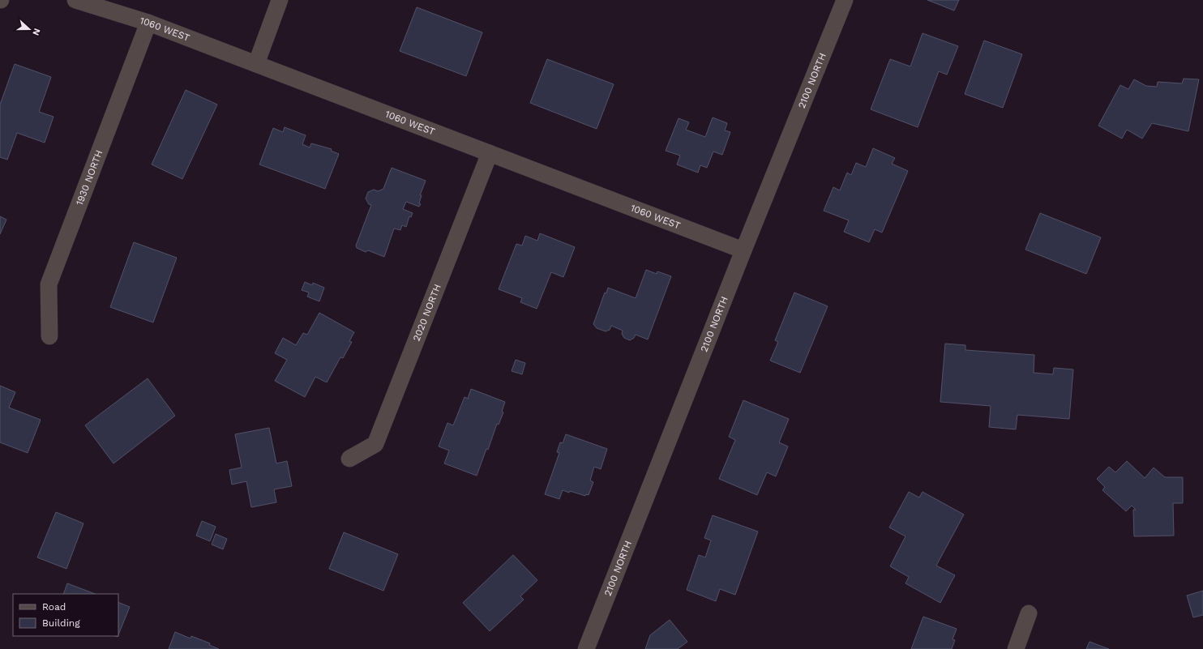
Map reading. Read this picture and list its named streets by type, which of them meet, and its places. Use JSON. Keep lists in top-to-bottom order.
{
  "streets": {
    "street": [
      "1060 WEST",
      "2100 NORTH",
      "1930 NORTH",
      "2020 NORTH"
    ]
  },
  "crossings": [
    ["1060 WEST", "2100 NORTH"],
    ["1060 WEST", "1930 NORTH"],
    ["1060 WEST", "2020 NORTH"]
  ],
  "legend": ["Road", "Building"],
  "north": "right"
}
